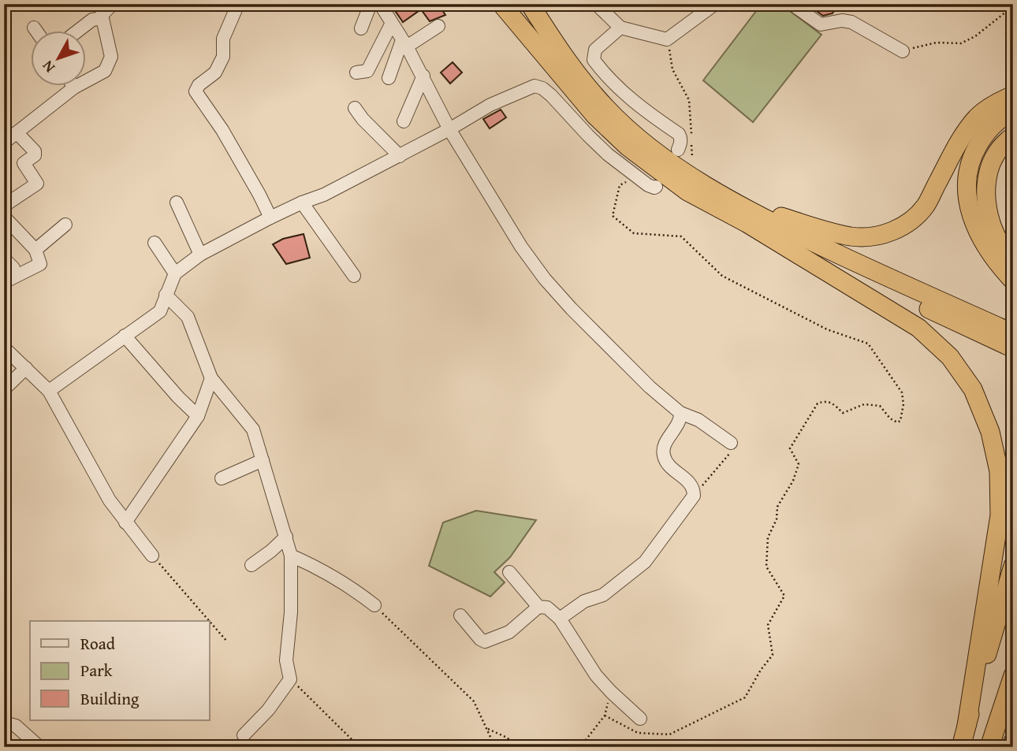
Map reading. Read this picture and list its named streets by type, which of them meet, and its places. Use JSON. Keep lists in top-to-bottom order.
{
  "legend": ["Road", "Park", "Building"],
  "north": "bottom left"
}
